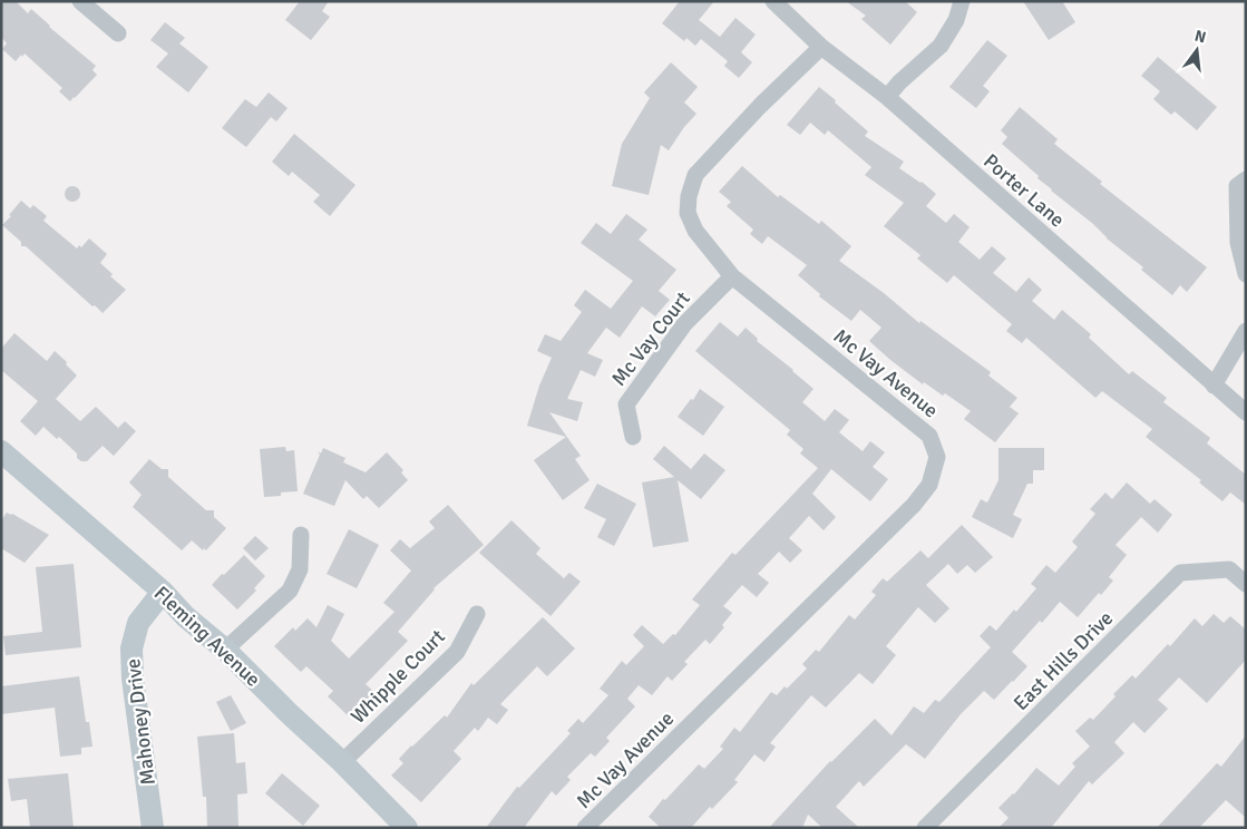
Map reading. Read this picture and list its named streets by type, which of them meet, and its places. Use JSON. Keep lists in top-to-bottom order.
{
  "streets": {
    "street": [
      "Porter Lane",
      "Mc Vay Court",
      "Mc Vay Avenue",
      "Fleming Avenue",
      "East Hills Drive",
      "Whipple Court",
      "Mahoney Drive"
    ]
  },
  "crossings": [
    ["Porter Lane", "Mc Vay Avenue"],
    ["Mc Vay Court", "Mc Vay Avenue"],
    ["Fleming Avenue", "Whipple Court"],
    ["Fleming Avenue", "Mahoney Drive"]
  ],
  "north": "top"
}
